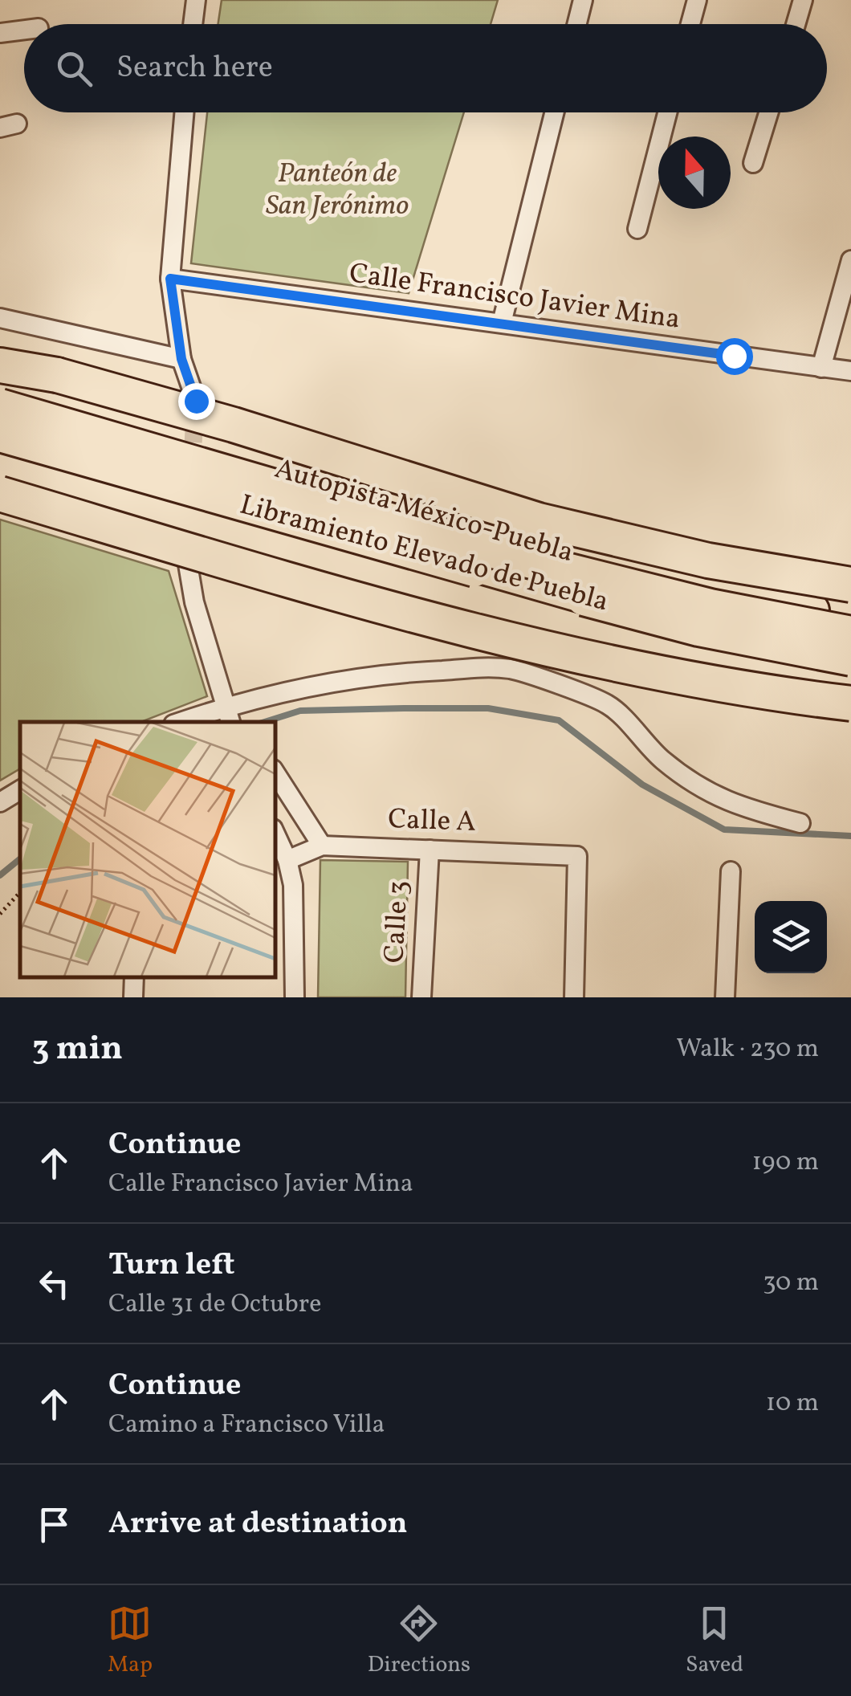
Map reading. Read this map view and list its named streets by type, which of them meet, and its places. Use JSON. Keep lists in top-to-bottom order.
{
  "streets": {
    "highway": ["Autopista México-Puebla", "Libramiento Elevado de Puebla"],
    "street": ["Calle Francisco Javier Mina", "Calle A", "Calle 3"]
  },
  "crossings": [
    ["Calle A", "Calle 3"]
  ],
  "parks": ["Panteón de San Jerónimo"],
  "north": "top",
  "page": {
    "search": "Search here",
    "heading": ["3 min", "Walk · 230 m"],
    "list": [
      ["Continue", "Calle Francisco Javier Mina", "190 m"],
      ["Turn left", "Calle 31 de Octubre", "30 m"],
      ["Continue", "Camino a Francisco Villa", "10 m"],
      "Arrive at destination"
    ],
    "nav": ["Map", "Directions", "Saved"]
  }
}
